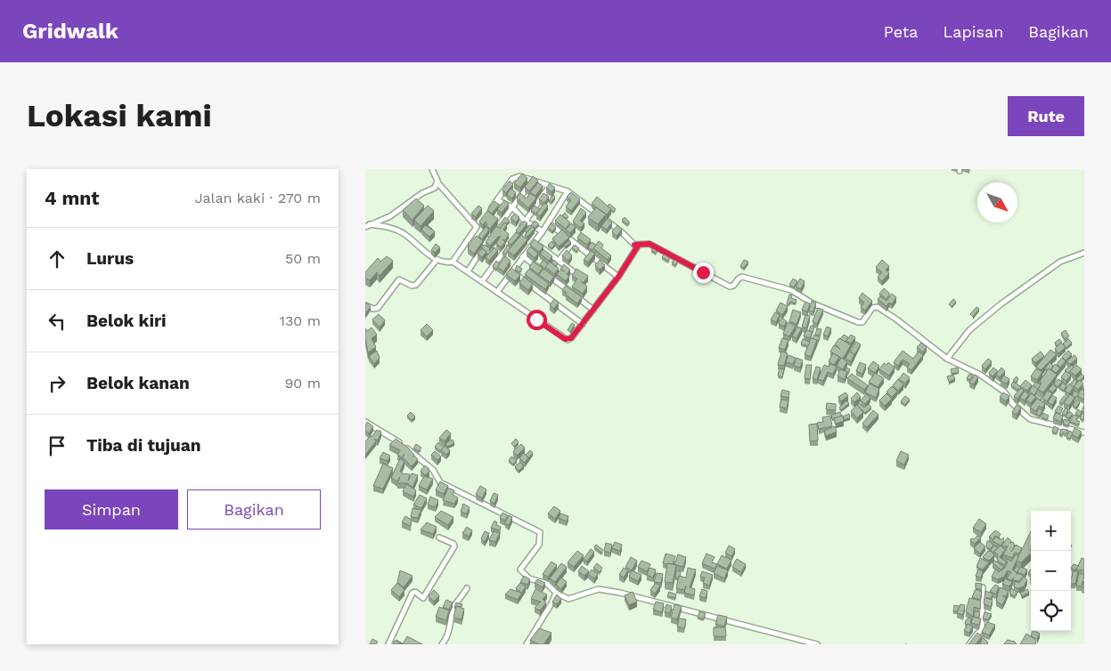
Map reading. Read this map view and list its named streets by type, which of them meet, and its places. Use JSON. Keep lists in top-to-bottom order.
{
  "north": "bottom right",
  "page": {
    "header": "Gridwalk",
    "nav": ["Peta", "Lapisan", "Bagikan"],
    "buttons": [
      "Rute",
      ["Simpan", "Bagikan"]
    ],
    "title": "Lokasi kami",
    "heading": ["4 mnt", "Jalan kaki · 270 m"],
    "list": [
      ["Lurus", "50 m"],
      ["Belok kiri", "130 m"],
      ["Belok kanan", "90 m"],
      "Tiba di tujuan"
    ],
    "map_buttons": ["+", "−"]
  }
}
